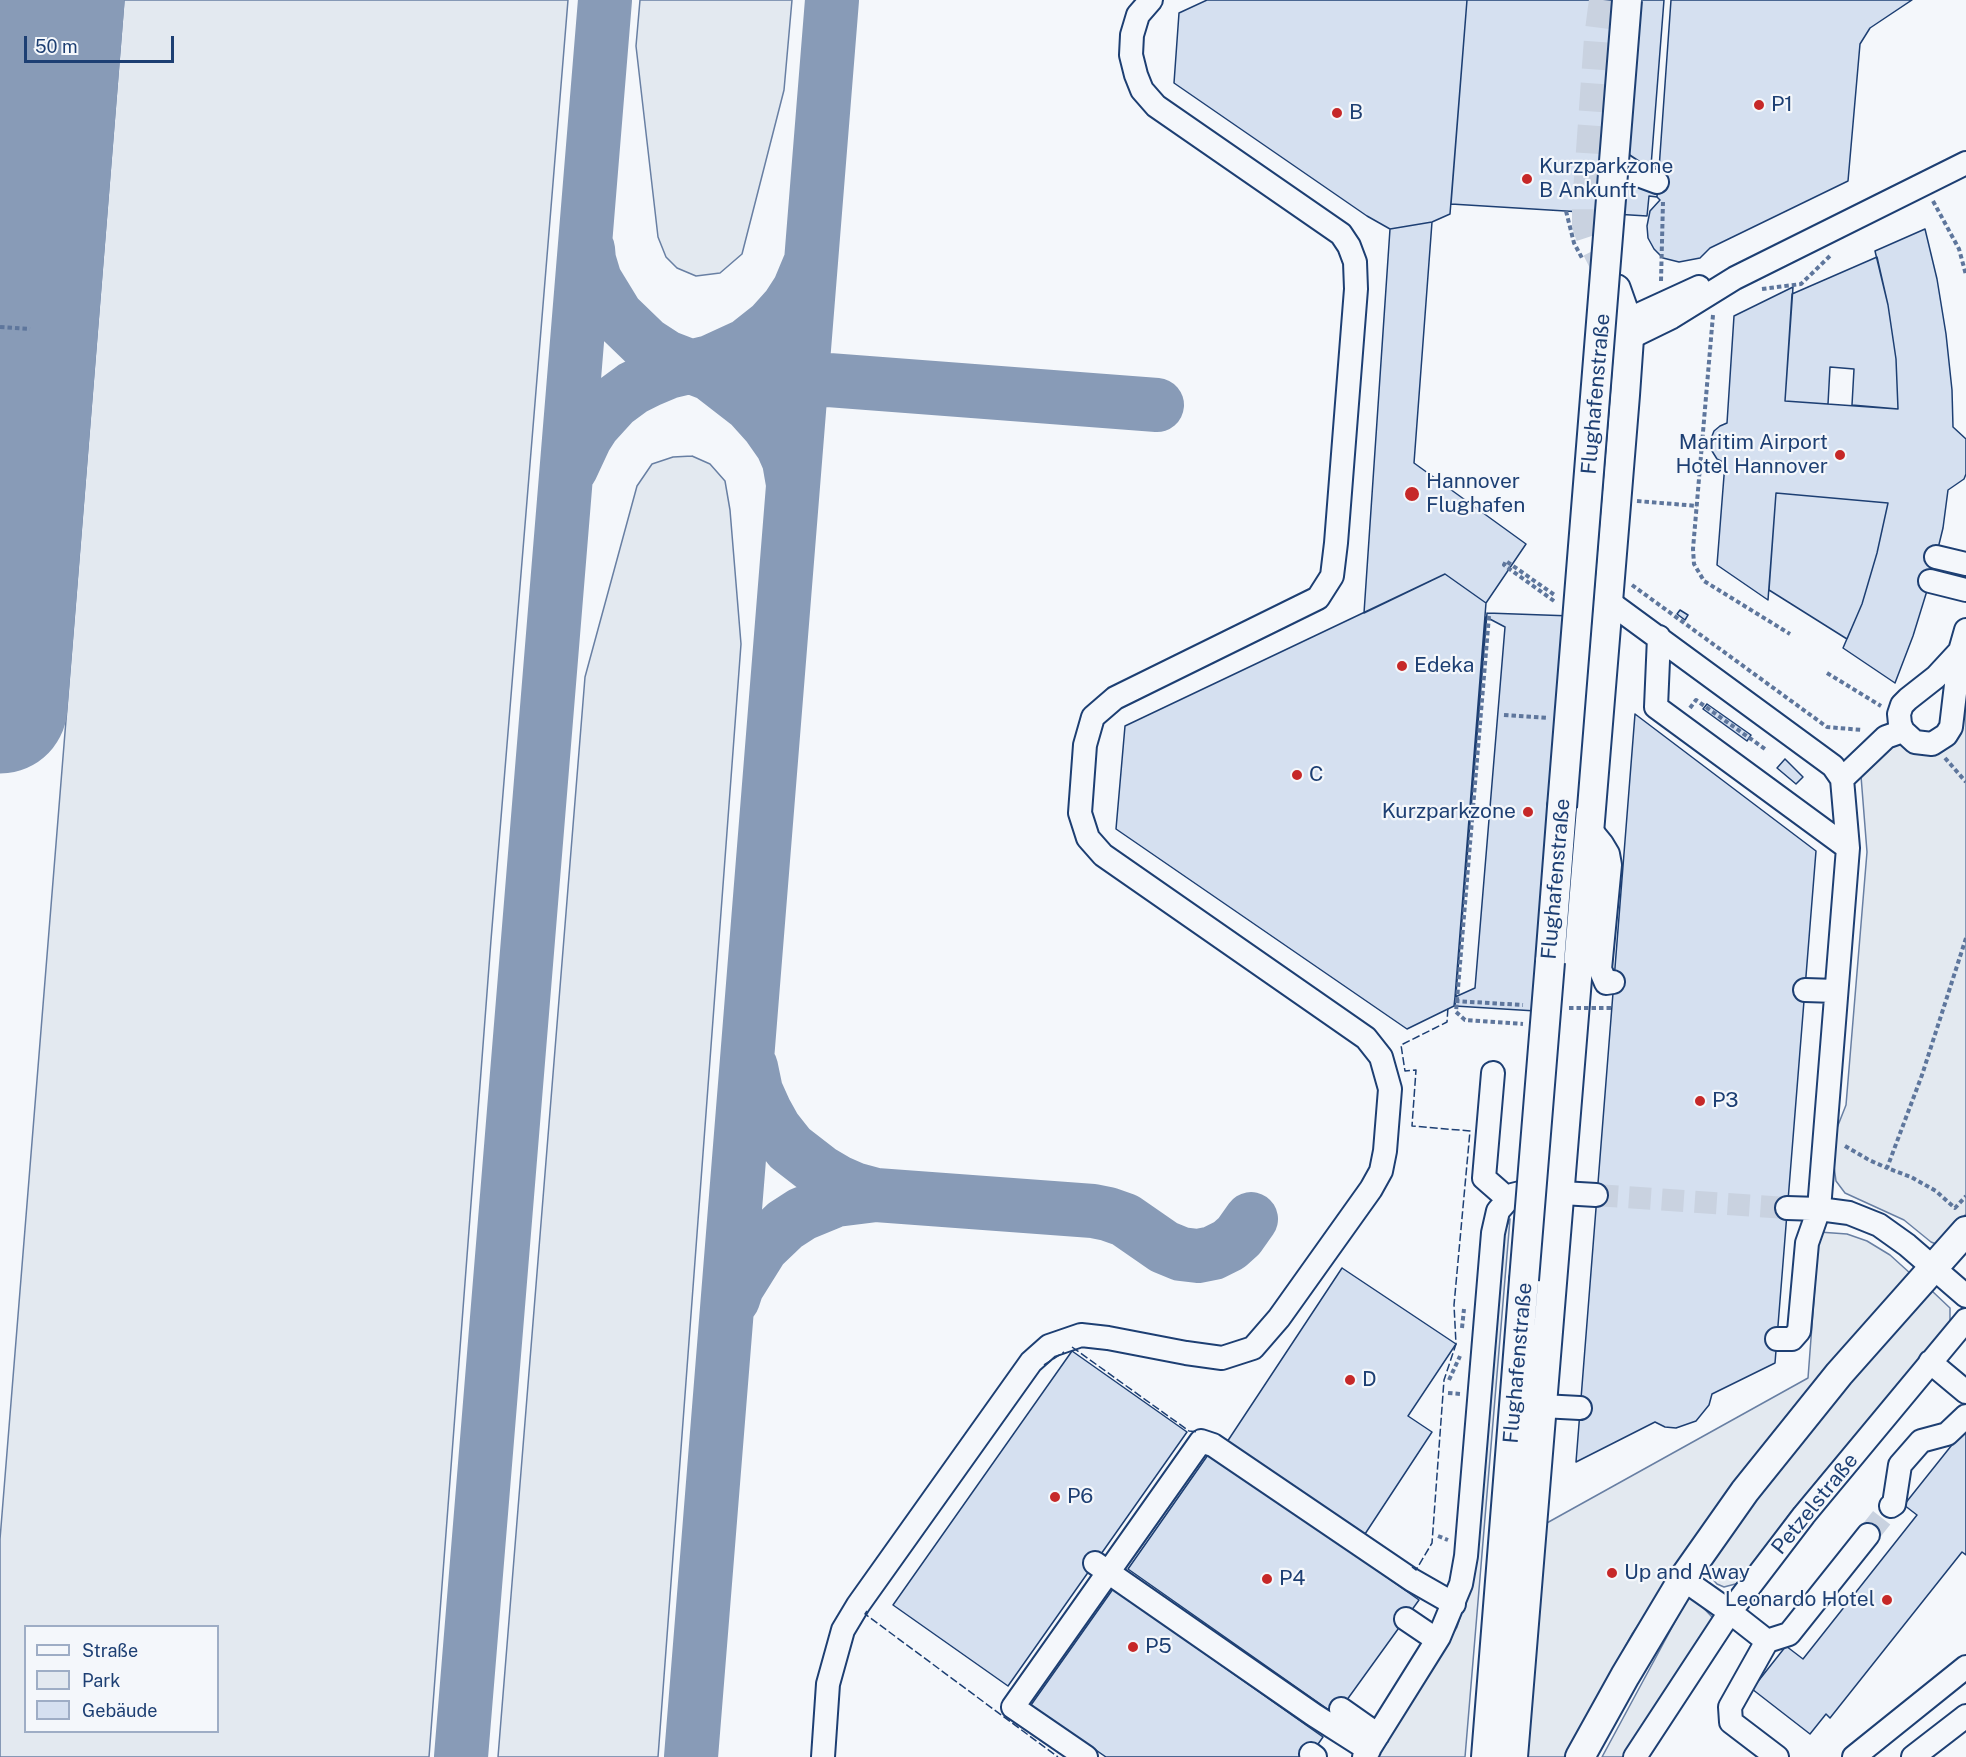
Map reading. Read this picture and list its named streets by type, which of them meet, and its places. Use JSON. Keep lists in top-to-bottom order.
{
  "streets": {
    "main road": ["Flughafenstraße"],
    "street": ["Petzelstraße"]
  },
  "places": [
    "P1",
    "B",
    "Kurzparkzone B Ankunft",
    "Maritim Airport Hotel Hannover",
    "Hannover Flughafen",
    "Edeka",
    "C",
    "Kurzparkzone",
    "P3",
    "D",
    "P6",
    "Up and Away",
    "P4",
    "Leonardo Hotel",
    "P5"
  ],
  "legend": ["Straße", "Park", "Gebäude"],
  "scale_bar": "50 m"
}
